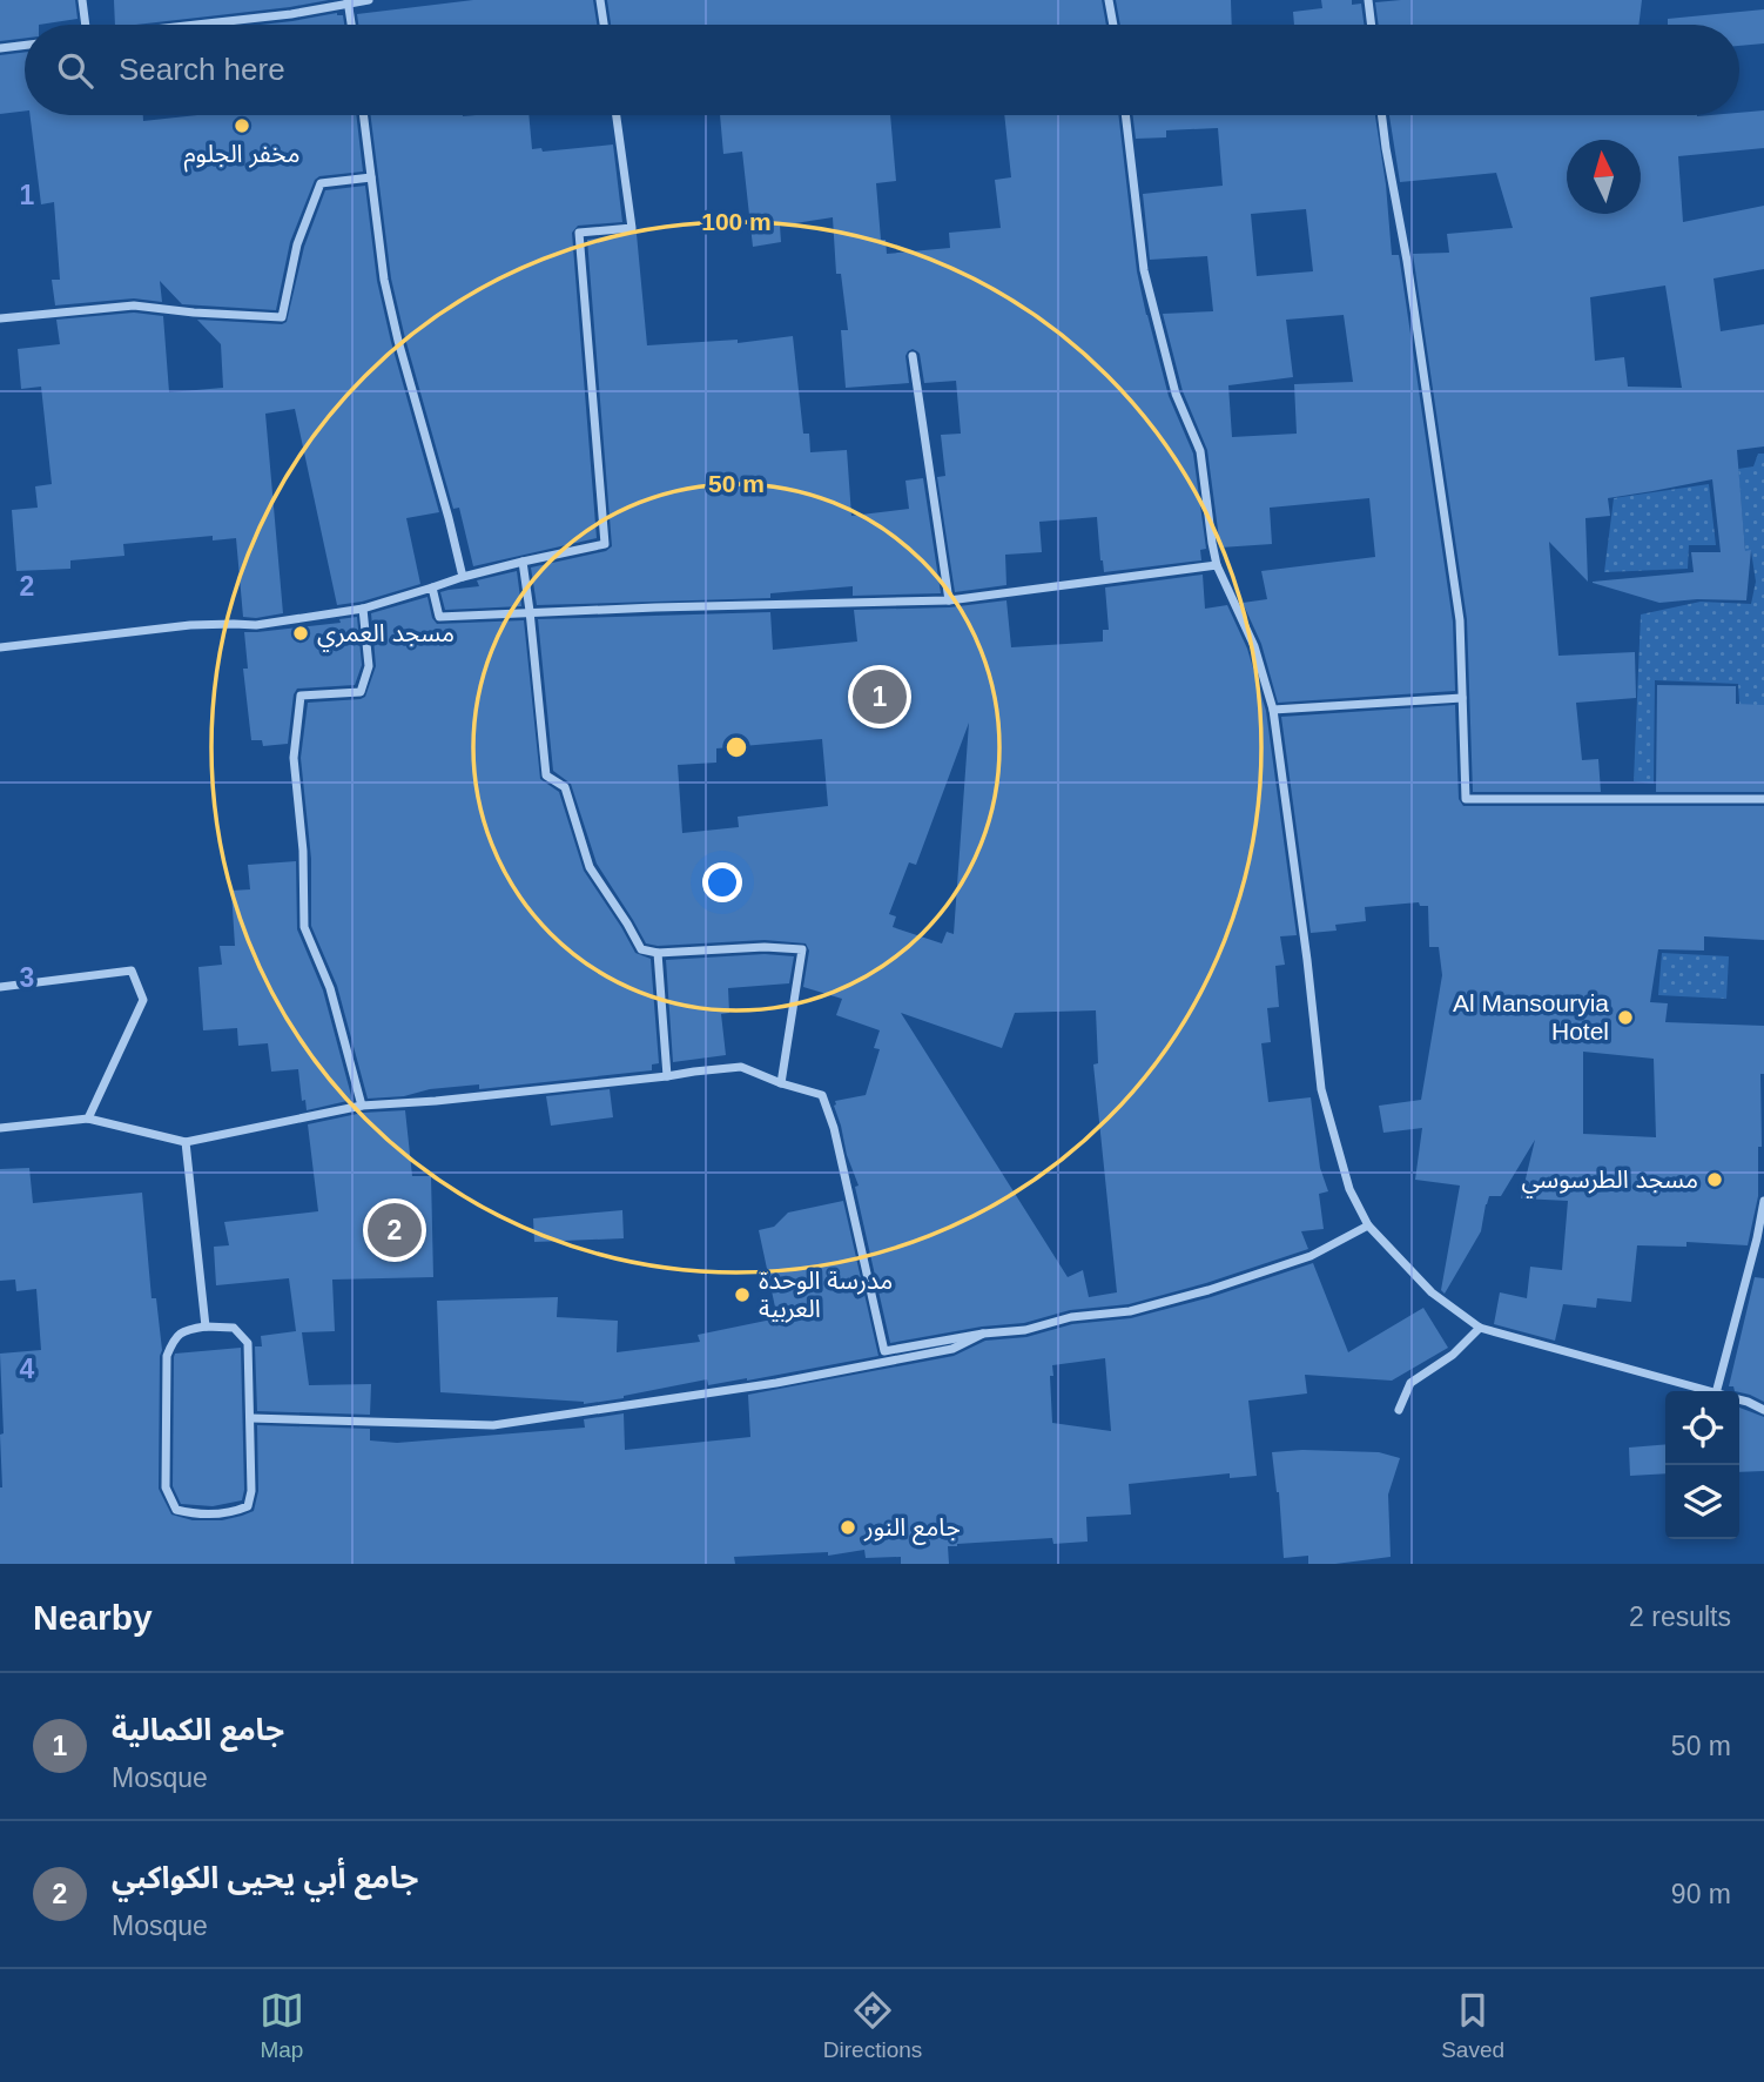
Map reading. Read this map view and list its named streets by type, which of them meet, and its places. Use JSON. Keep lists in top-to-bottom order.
{
  "places": [
    "مخفر الجلوم",
    "مسجد العمري",
    "Al Mansouryia Hotel",
    "مسجد الطرسوسي",
    "مدرسة الوحدة العربية",
    "جامع النور"
  ],
  "north": "top",
  "page": {
    "search": "Search here",
    "pins": ["1", "2"],
    "heading": ["Nearby", "2 results"],
    "list": [
      {
        "mark": "1",
        "name": "جامع الكمالية",
        "note": "Mosque",
        "value": "50 m"
      },
      {
        "mark": "2",
        "name": "جامع أبي يحيى الكواكبي",
        "note": "Mosque",
        "value": "90 m"
      }
    ],
    "nav": ["Map", "Directions", "Saved"]
  },
  "grid": {
    "rows": [
      "1",
      "2",
      "3",
      "4"
    ]
  },
  "rings": ["100 m", "50 m"]
}
